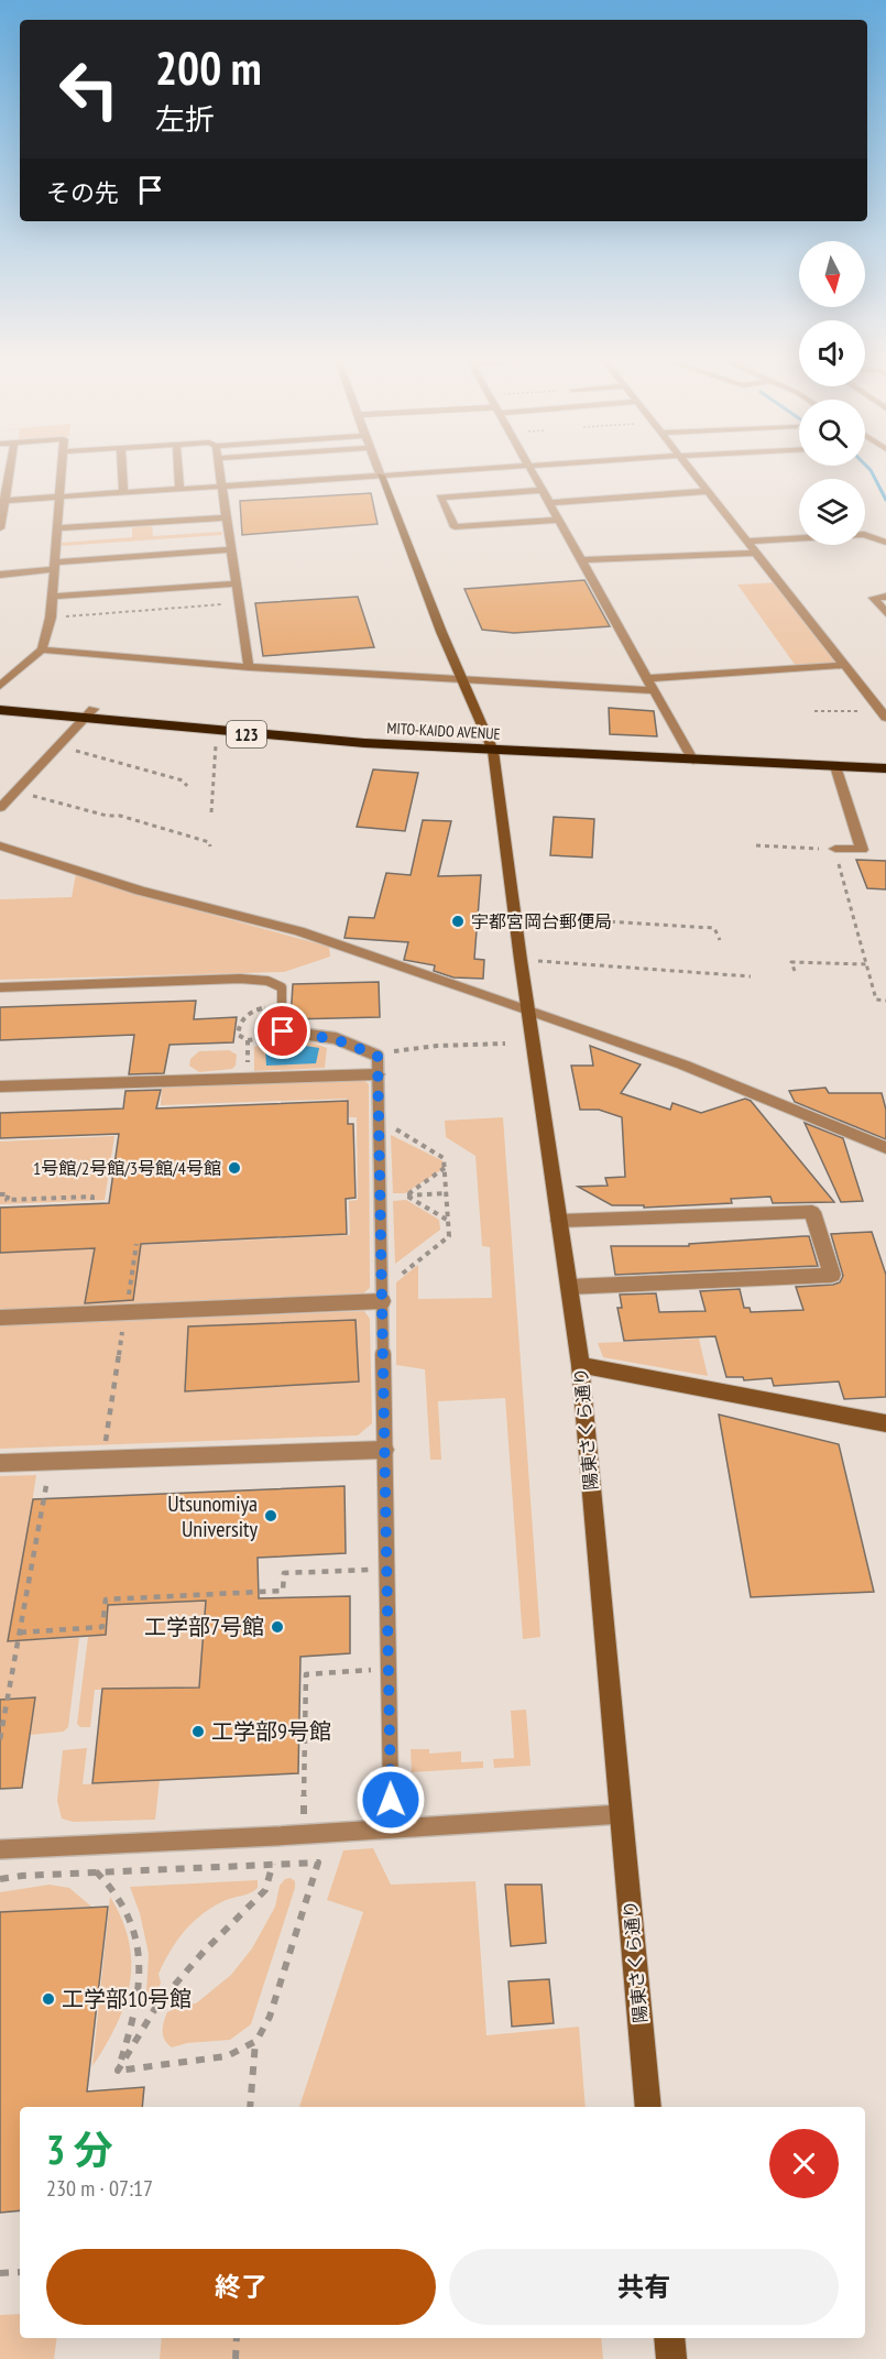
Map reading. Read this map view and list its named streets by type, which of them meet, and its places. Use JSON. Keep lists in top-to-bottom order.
{
  "streets": {
    "highway": ["MITO-KAIDO AVENUE", "123"],
    "street": ["陽東さくら通り"]
  },
  "crossings": [
    ["MITO-KAIDO AVENUE", "陽東さくら通り"]
  ],
  "places": [
    "宇都宮岡台郵便局",
    "1号館/2号館/3号館/4号館",
    "Utsunomiya University",
    "工学部7号館",
    "工学部9号館",
    "工学部10号館"
  ],
  "north": "bottom",
  "page": {
    "turn": ["200 m", "左折"],
    "then": "その先",
    "heading": ["3 分", "230 m · 07:17"],
    "buttons": ["終了", "共有"]
  }
}
